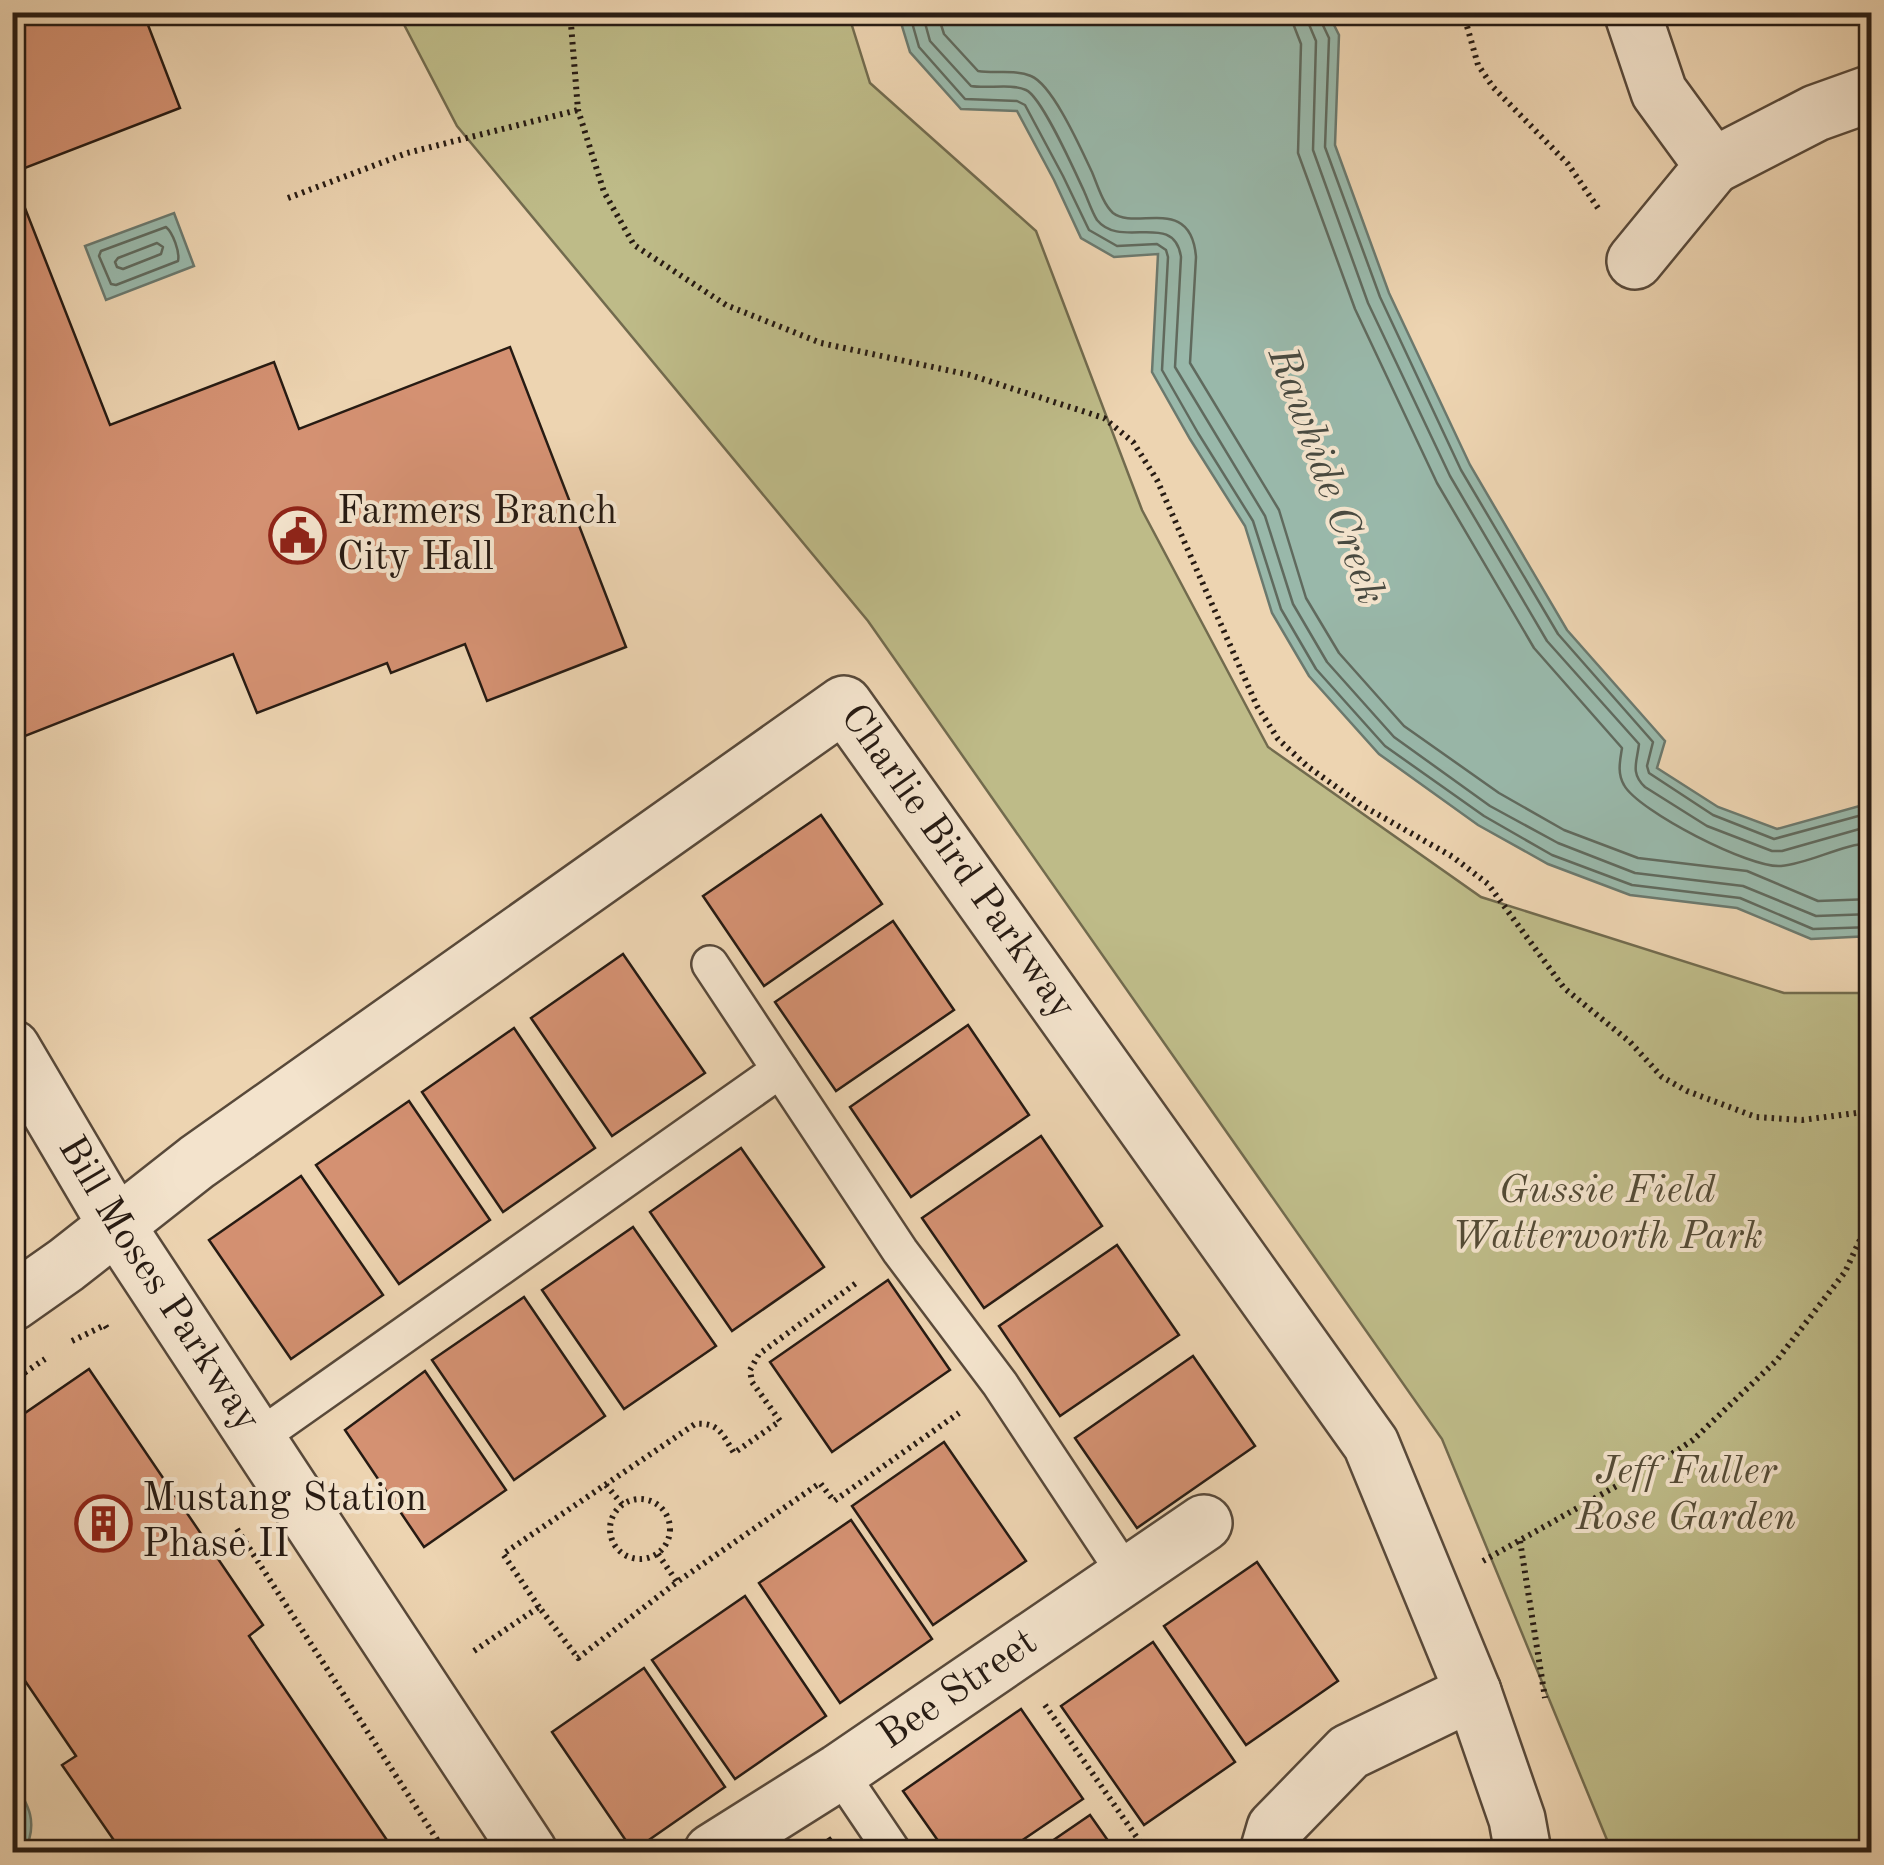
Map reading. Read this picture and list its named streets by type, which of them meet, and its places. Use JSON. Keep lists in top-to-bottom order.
{
  "streets": {
    "street": ["Charlie Bird Parkway", "Bill Moses Parkway", "Bee Street"]
  },
  "crossings": [
    ["Charlie Bird Parkway", "Bill Moses Parkway"]
  ],
  "water": ["Rawhide Creek"],
  "parks": ["Gussie Field Watterworth Park", "Jeff Fuller Rose Garden"],
  "places": {
    "public building": ["Farmers Branch City Hall"],
    "building": ["Mustang Station Phase II"]
  }
}
